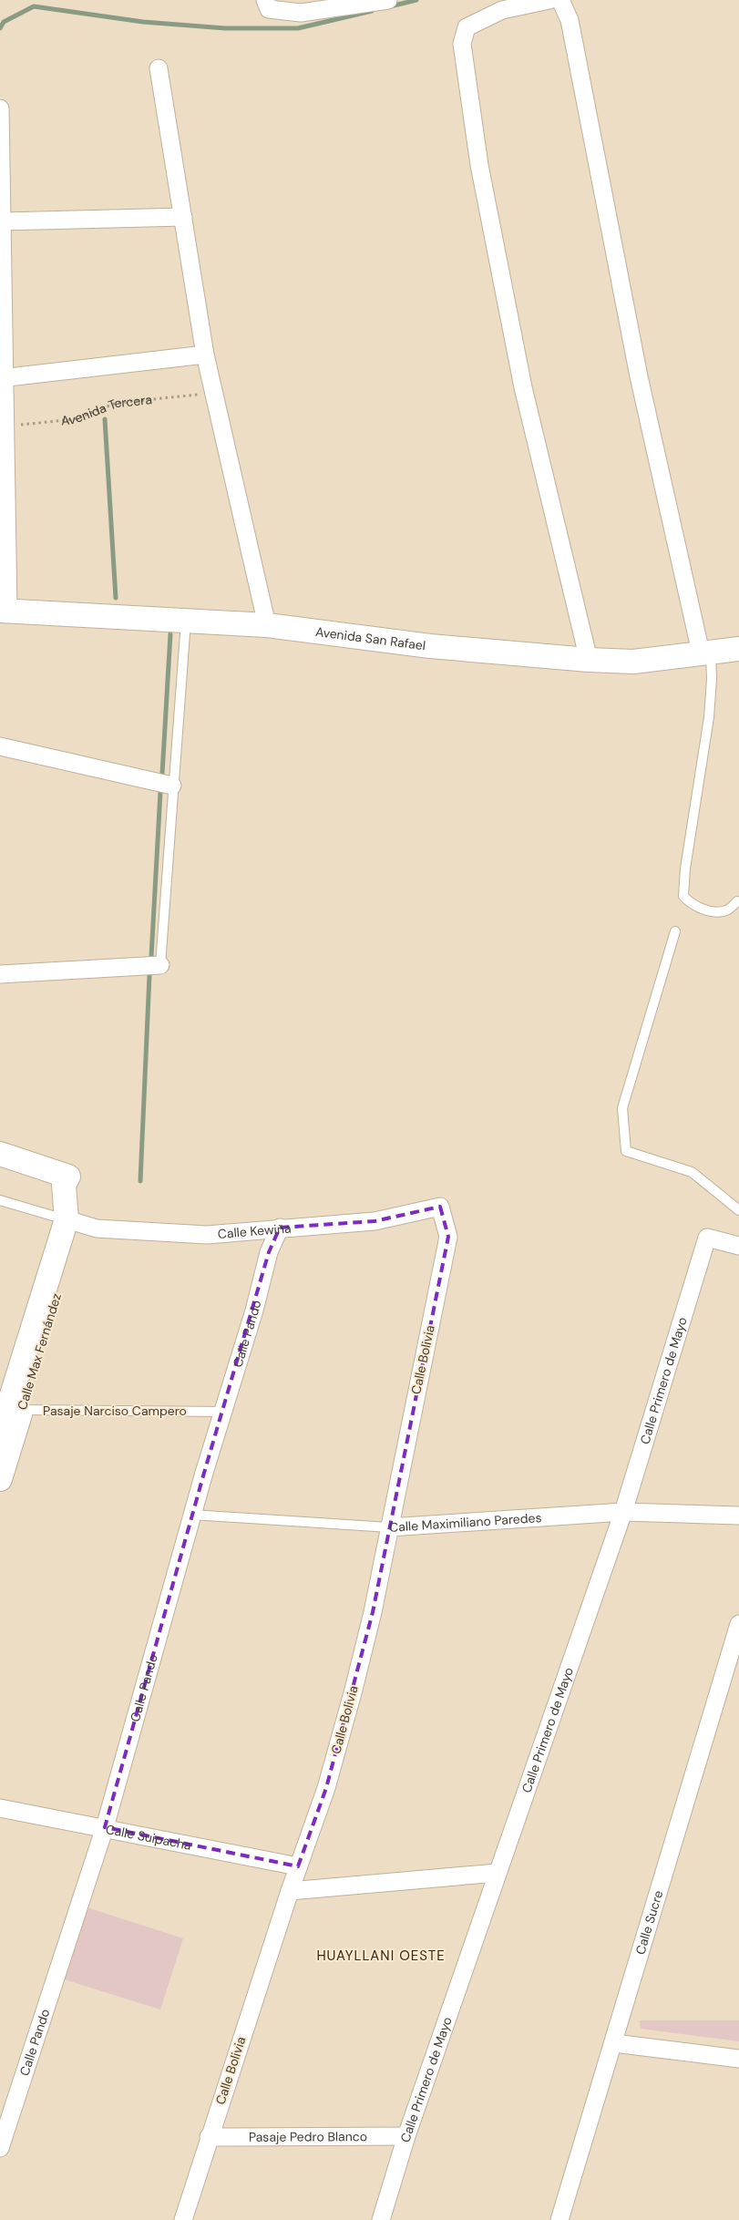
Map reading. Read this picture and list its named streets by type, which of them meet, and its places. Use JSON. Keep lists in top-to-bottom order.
{
  "streets": {
    "street": [
      "Avenida San Rafael",
      "Calle Kewiña",
      "Calle Pando",
      "Calle Max Fernández",
      "Calle Bolivia",
      "Calle Primero de Mayo",
      "Calle Maximiliano Paredes",
      "Calle Suipacha",
      "Calle Sucre",
      "Pasaje Pedro Blanco"
    ],
    "lane": ["Pasaje Narciso Campero"],
    "path": ["Avenida Tercera"]
  },
  "crossings": [
    ["Calle Kewiña", "Calle Pando"],
    ["Calle Kewiña", "Calle Max Fernández"],
    ["Calle Kewiña", "Calle Bolivia"],
    ["Calle Pando", "Pasaje Narciso Campero"],
    ["Calle Pando", "Calle Maximiliano Paredes"],
    ["Calle Pando", "Calle Suipacha"],
    ["Calle Max Fernández", "Pasaje Narciso Campero"],
    ["Calle Bolivia", "Calle Maximiliano Paredes"],
    ["Calle Bolivia", "Calle Suipacha"],
    ["Calle Bolivia", "Pasaje Pedro Blanco"],
    ["Calle Primero de Mayo", "Calle Maximiliano Paredes"],
    ["Calle Primero de Mayo", "Pasaje Pedro Blanco"]
  ],
  "districts": ["HUAYLLANI OESTE"]
}
